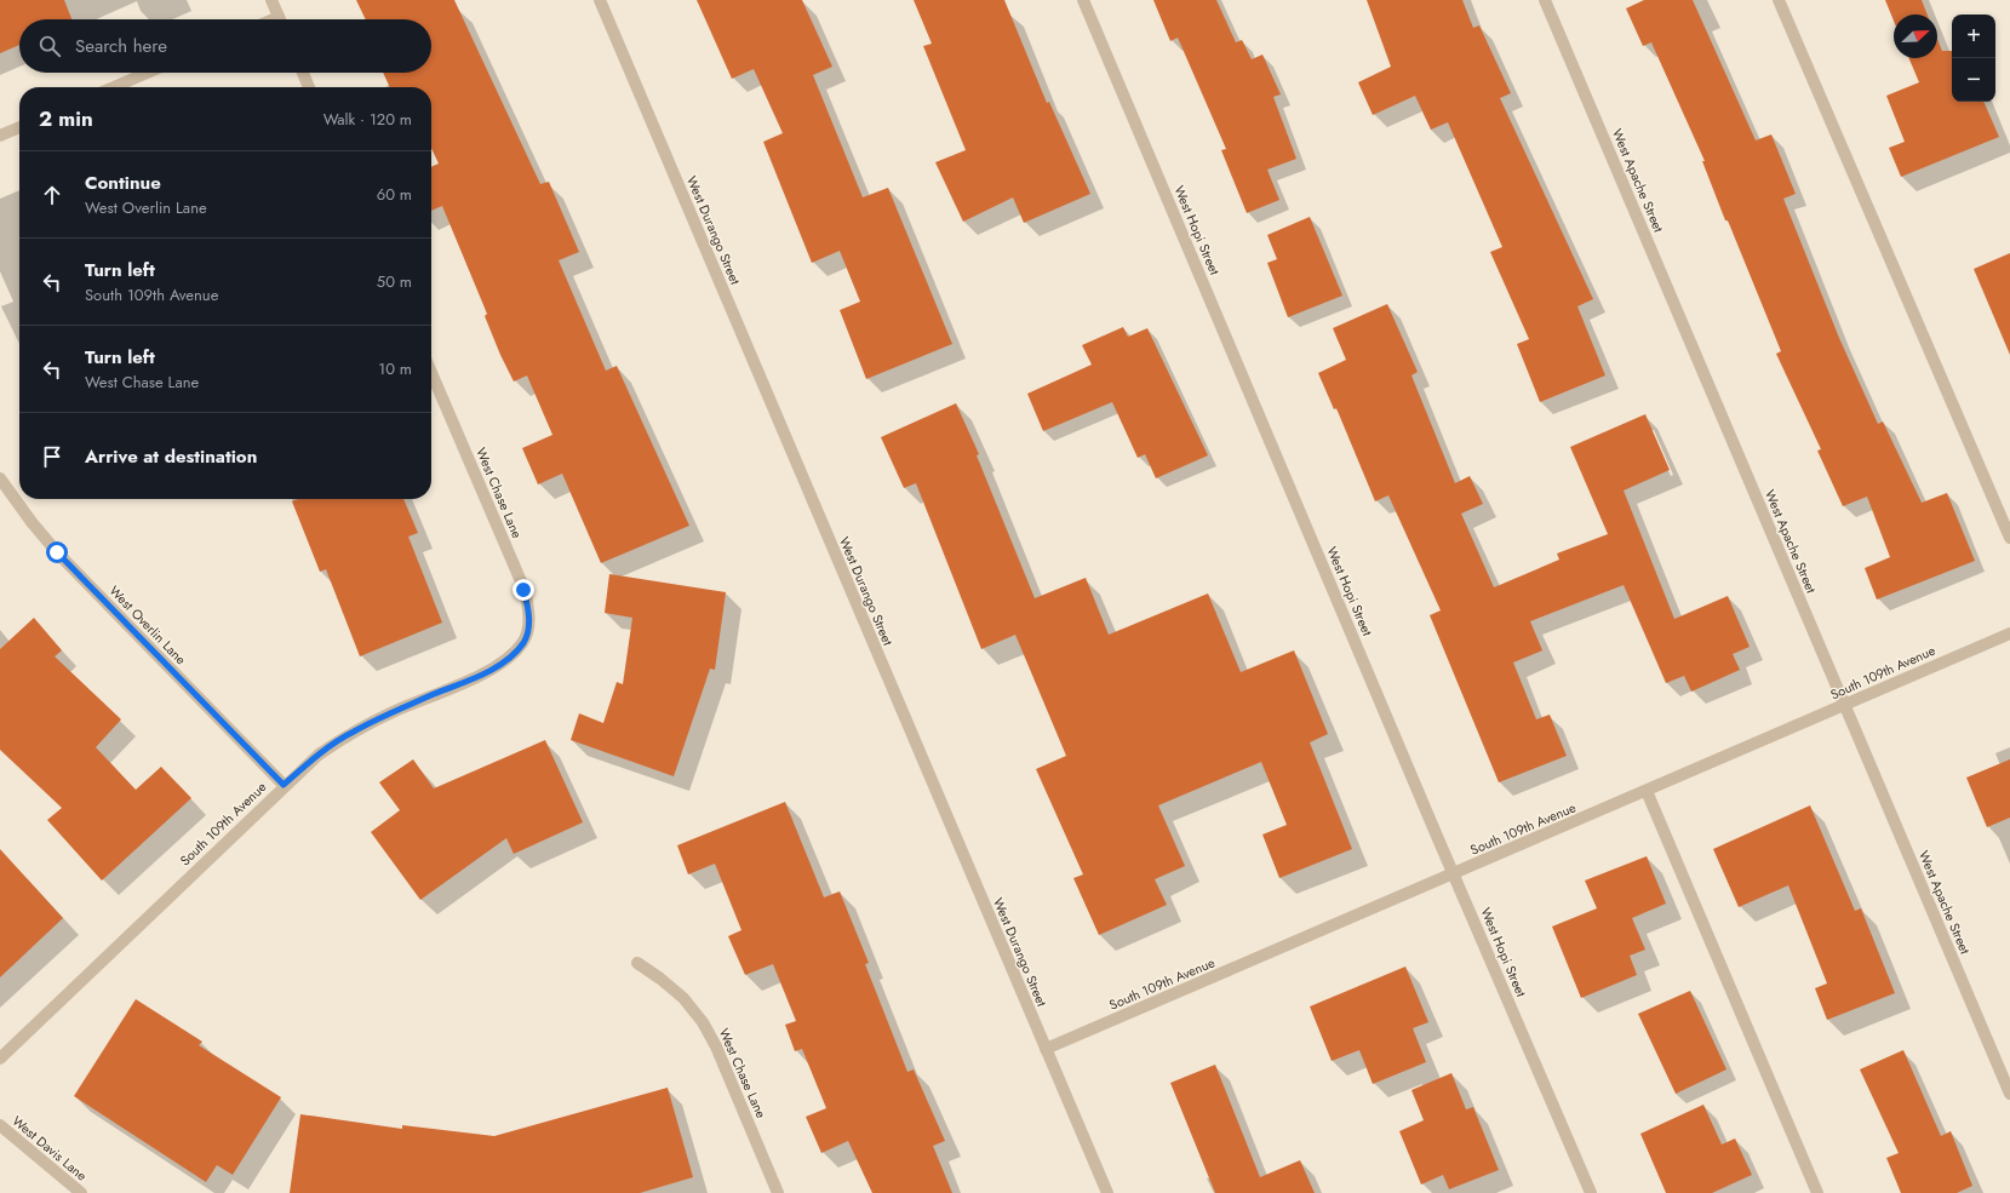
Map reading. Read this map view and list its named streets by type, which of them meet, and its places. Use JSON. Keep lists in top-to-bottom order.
{
  "streets": {
    "street": [
      "West Apache Street",
      "West Durango Street",
      "West Hopi Street",
      "West Chase Lane",
      "West Overlin Lane",
      "South 109th Avenue",
      "West Davis Lane"
    ]
  },
  "crossings": [
    ["West Apache Street", "South 109th Avenue"],
    ["West Durango Street", "South 109th Avenue"],
    ["West Hopi Street", "South 109th Avenue"],
    ["West Chase Lane", "South 109th Avenue"],
    ["West Overlin Lane", "South 109th Avenue"]
  ],
  "north": "top right",
  "page": {
    "map_buttons": ["+", "−"],
    "search": "Search here",
    "heading": ["2 min", "Walk · 120 m"],
    "list": [
      ["Continue", "West Overlin Lane", "60 m"],
      ["Turn left", "South 109th Avenue", "50 m"],
      ["Turn left", "West Chase Lane", "10 m"],
      "Arrive at destination"
    ]
  }
}
